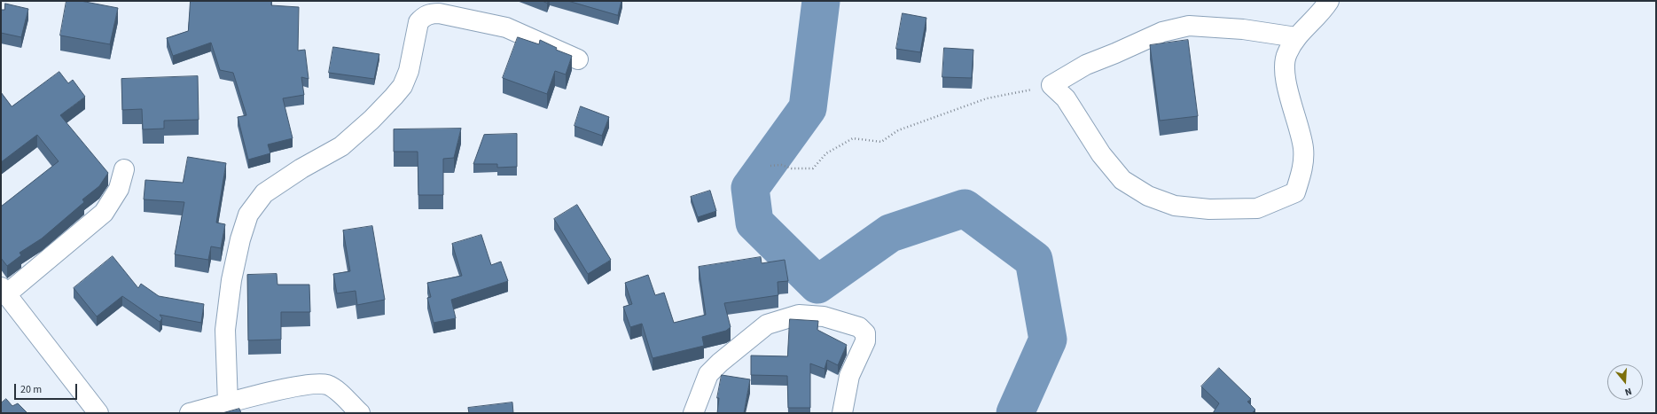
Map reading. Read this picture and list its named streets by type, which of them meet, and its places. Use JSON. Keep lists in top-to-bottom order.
{
  "scale_bar": "20 m",
  "north": "bottom"
}
